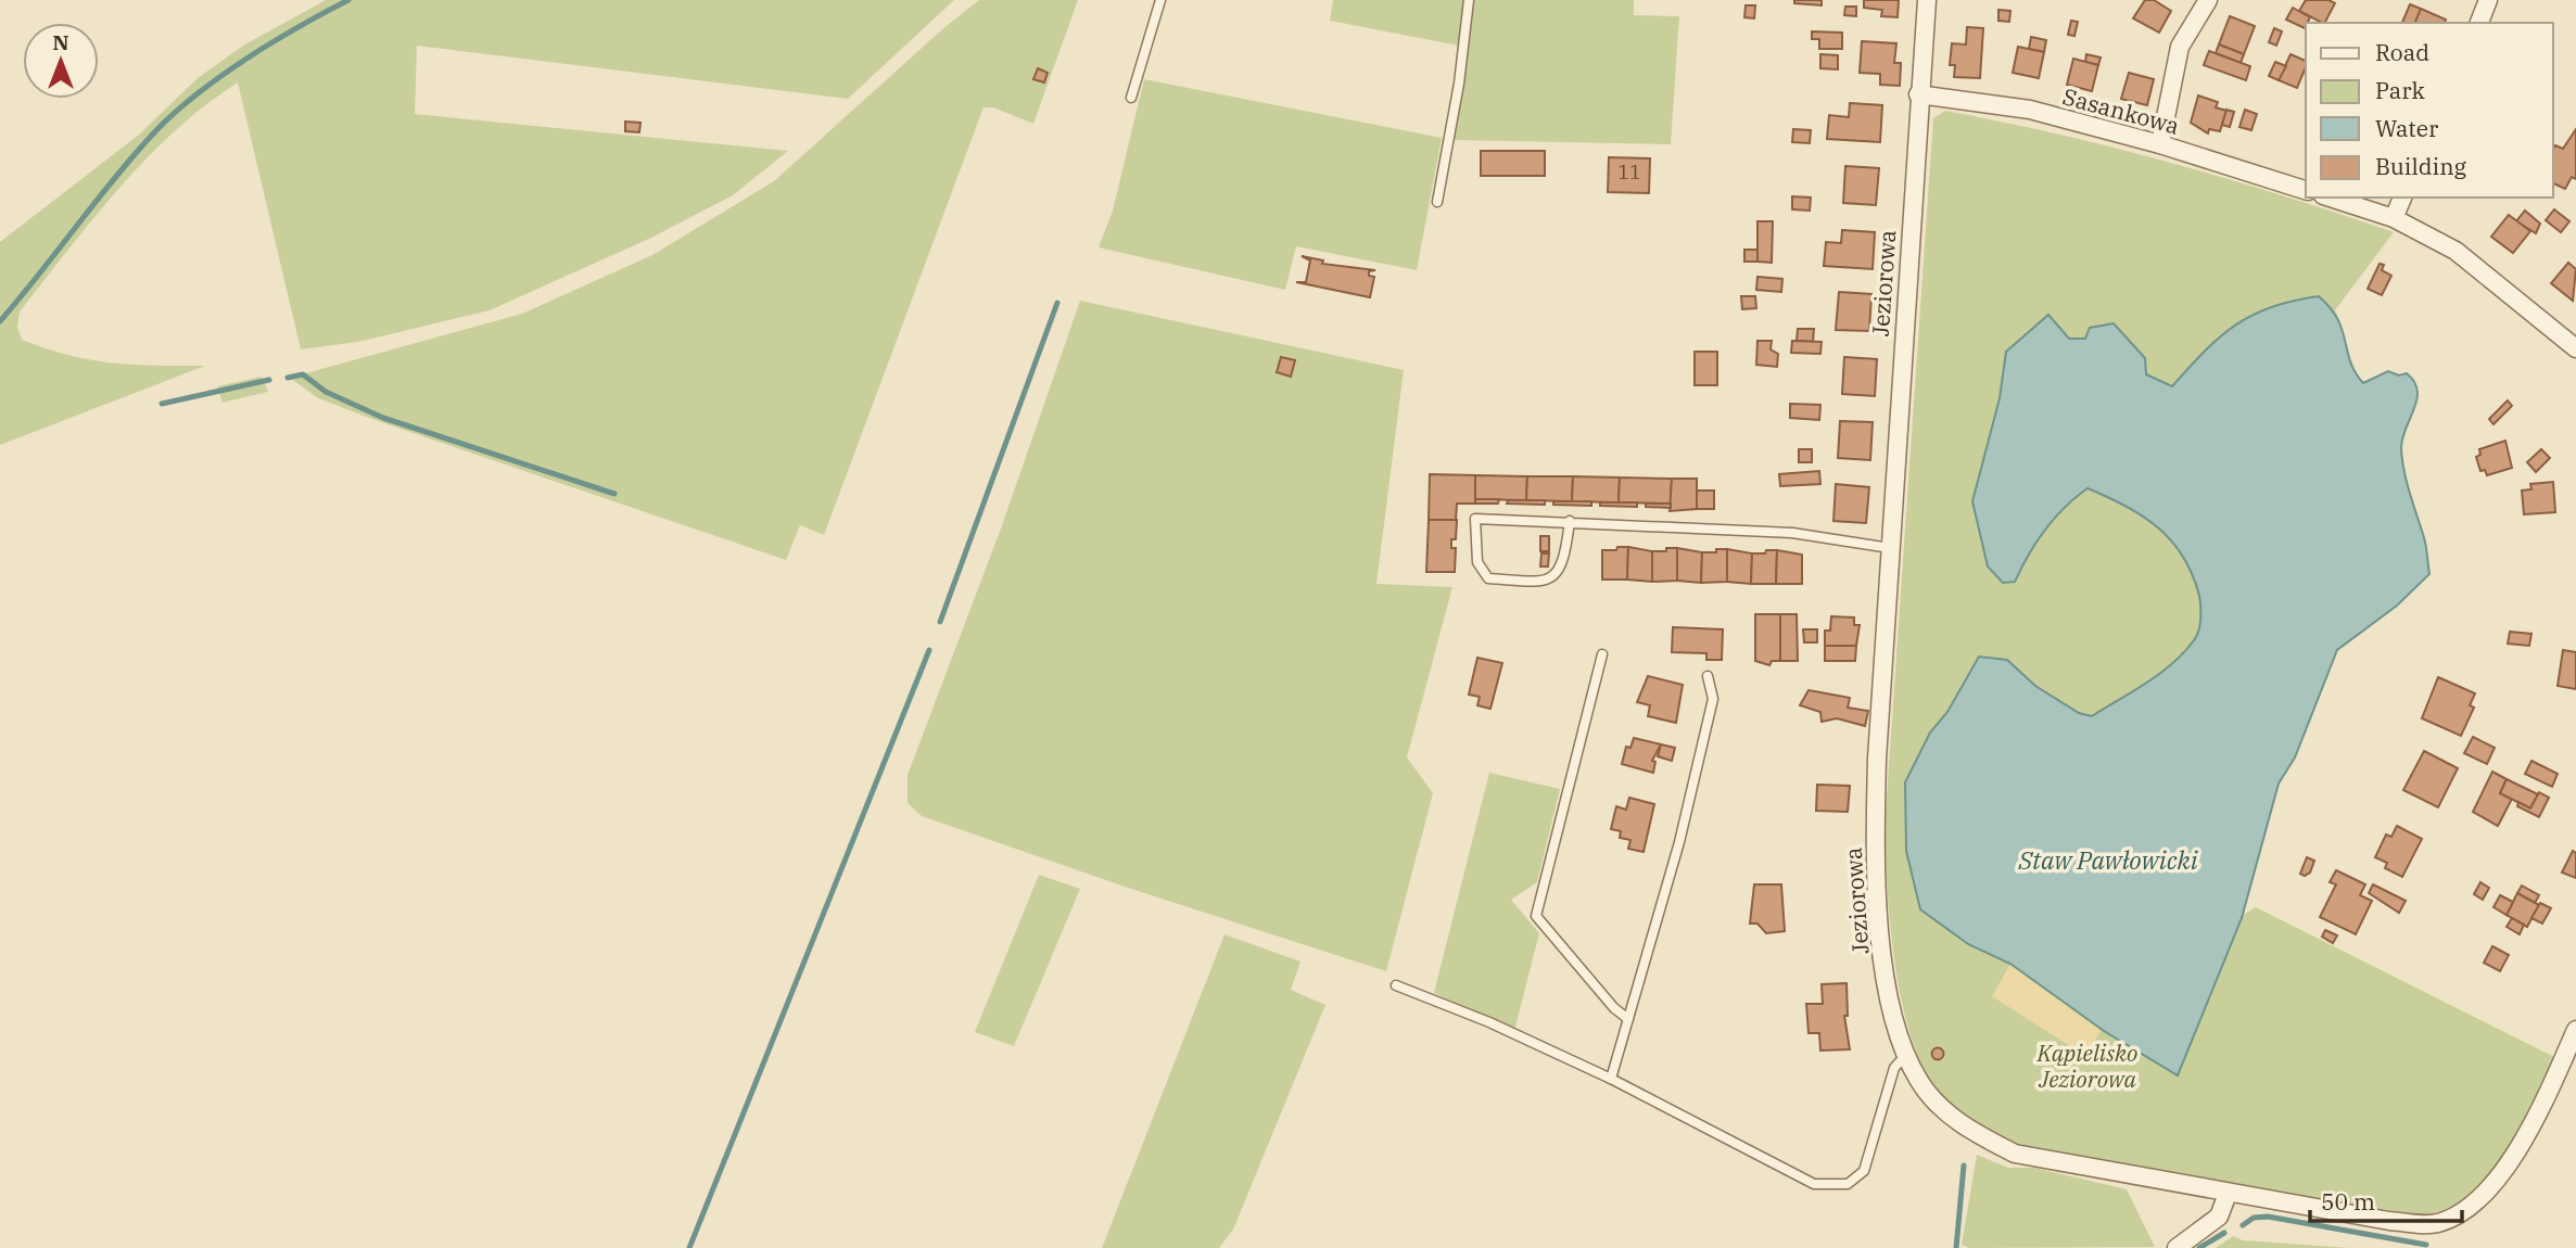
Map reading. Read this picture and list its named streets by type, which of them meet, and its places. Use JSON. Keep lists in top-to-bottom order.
{
  "streets": {
    "street": ["Sasankowa", "Jeziorowa"]
  },
  "crossings": [
    ["Sasankowa", "Jeziorowa"]
  ],
  "water": ["Staw Pawłowicki"],
  "parks": ["Kąpielisko Jeziorowa"],
  "house_numbers": ["11"],
  "legend": [
    "Road",
    "Park",
    "Water",
    "Building"
  ],
  "scale_bar": "50 m",
  "north": "top"
}
